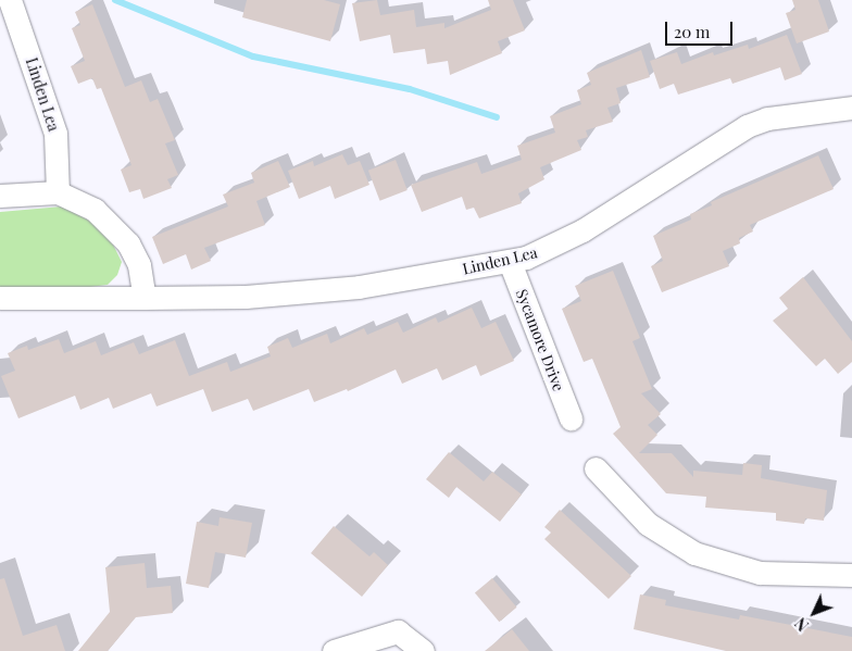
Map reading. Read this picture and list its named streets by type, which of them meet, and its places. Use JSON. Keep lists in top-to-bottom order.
{
  "streets": {
    "street": ["Linden Lea", "Sycamore Drive"]
  },
  "crossings": [
    ["Linden Lea", "Sycamore Drive"]
  ],
  "scale_bar": "20 m",
  "north": "bottom left"
}
